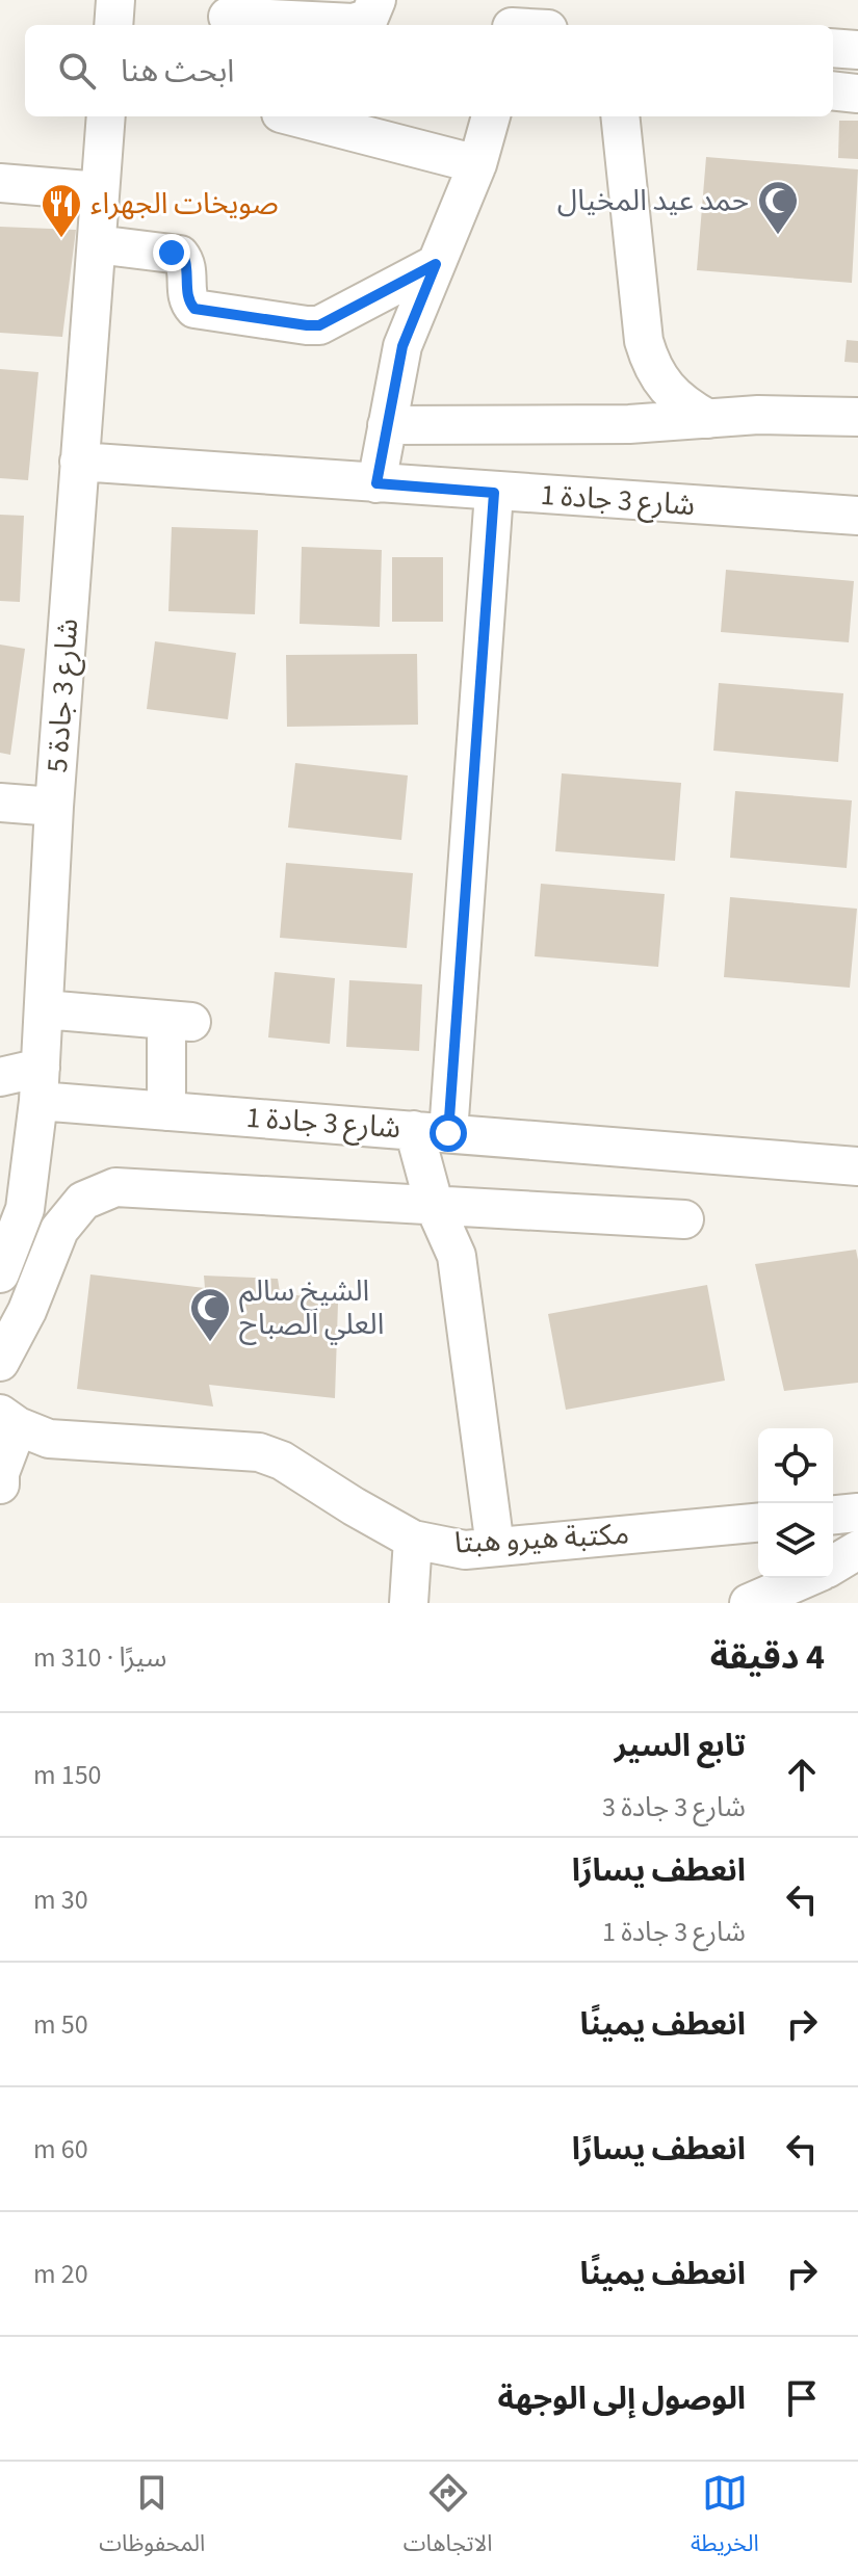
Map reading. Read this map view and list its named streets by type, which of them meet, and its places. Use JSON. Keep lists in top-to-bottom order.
{
  "streets": {
    "street": ["شارع 3 جادة 1", "شارع 3 جادة 5", "مكتبة هيرو هبتا"]
  },
  "crossings": [
    ["شارع 3 جادة 1", "شارع 3 جادة 5"]
  ],
  "places": {
    "mosque": ["حمد عيد المخيال", "الشيخ سالم العلي الصباح"],
    "restaurant": ["صويخات الجهراء"]
  },
  "page": {
    "search": "ابحث هنا",
    "heading": ["4 دقيقة", "سيرًا · 310 m"],
    "list": [
      ["تابع السير", "شارع 3 جادة 3", "150 m"],
      ["انعطف يسارًا", "شارع 3 جادة 1", "30 m"],
      ["انعطف يمينًا", "50 m"],
      ["انعطف يسارًا", "60 m"],
      ["انعطف يمينًا", "20 m"],
      "الوصول إلى الوجهة"
    ],
    "nav": ["الخريطة", "الاتجاهات", "المحفوظات"]
  }
}
